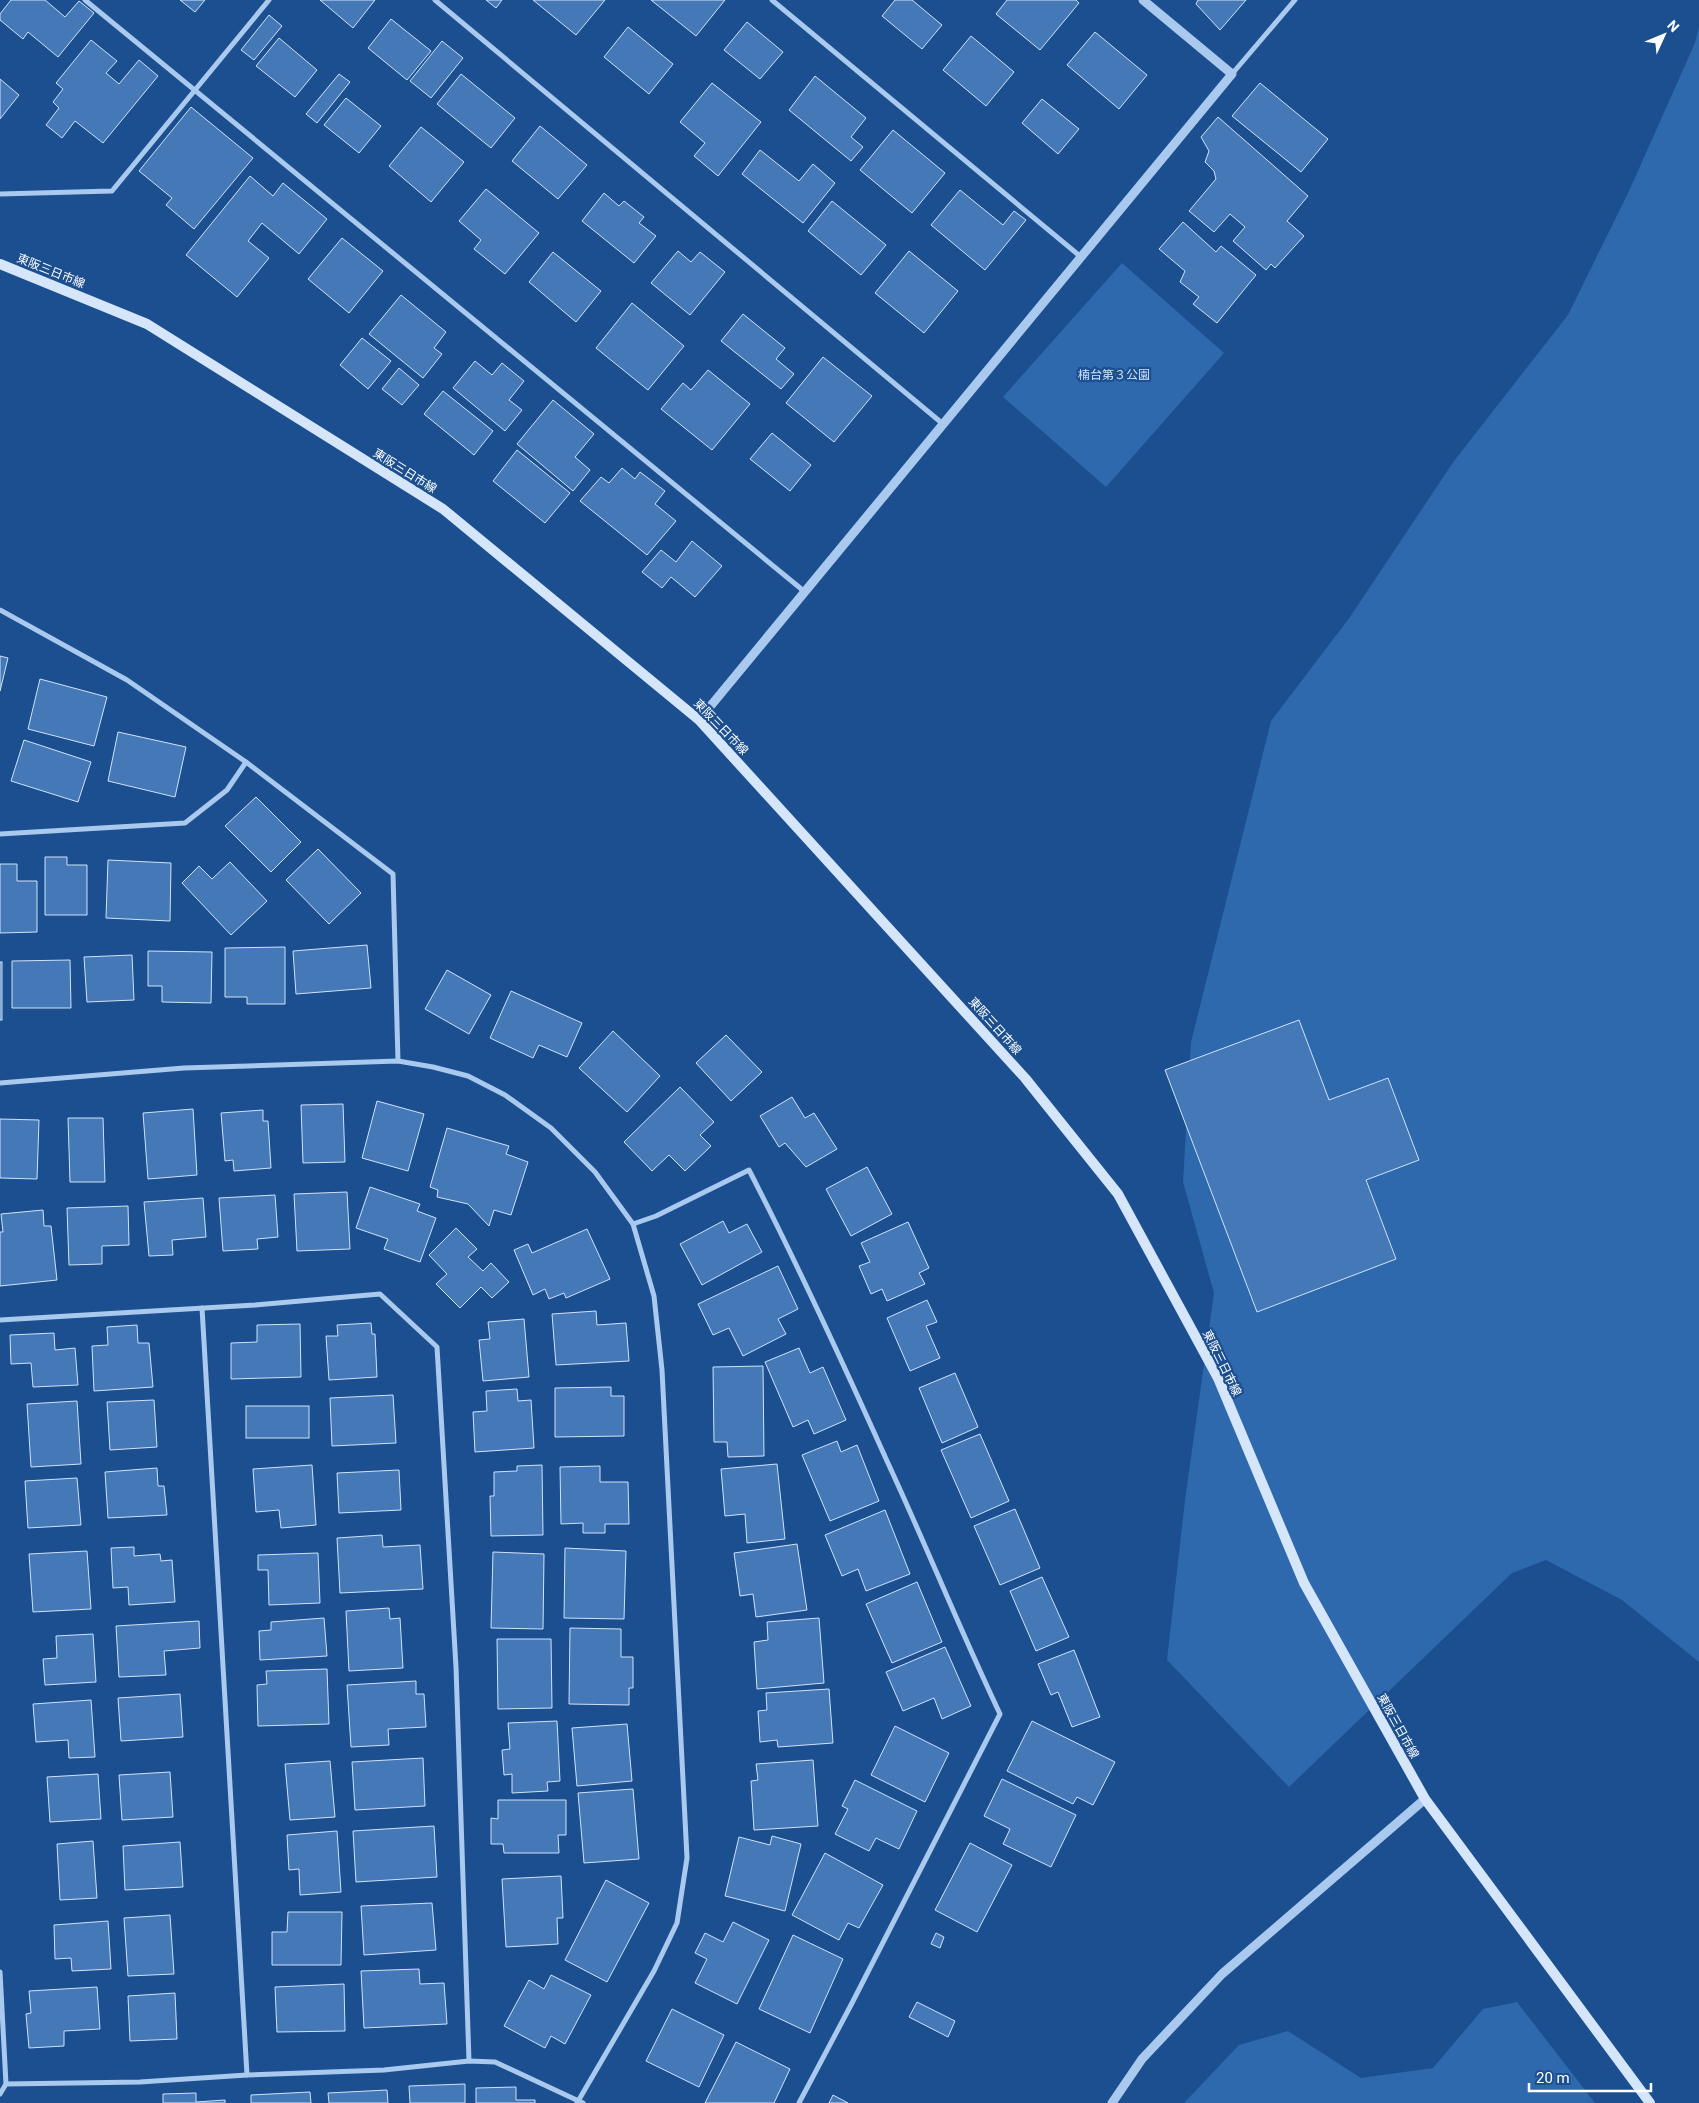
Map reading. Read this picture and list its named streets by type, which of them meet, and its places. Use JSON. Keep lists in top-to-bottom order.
{
  "streets": {
    "main road": ["東阪三日市線"]
  },
  "parks": ["楠台第３公園"],
  "scale_bar": "20 m",
  "north": "top right"
}
